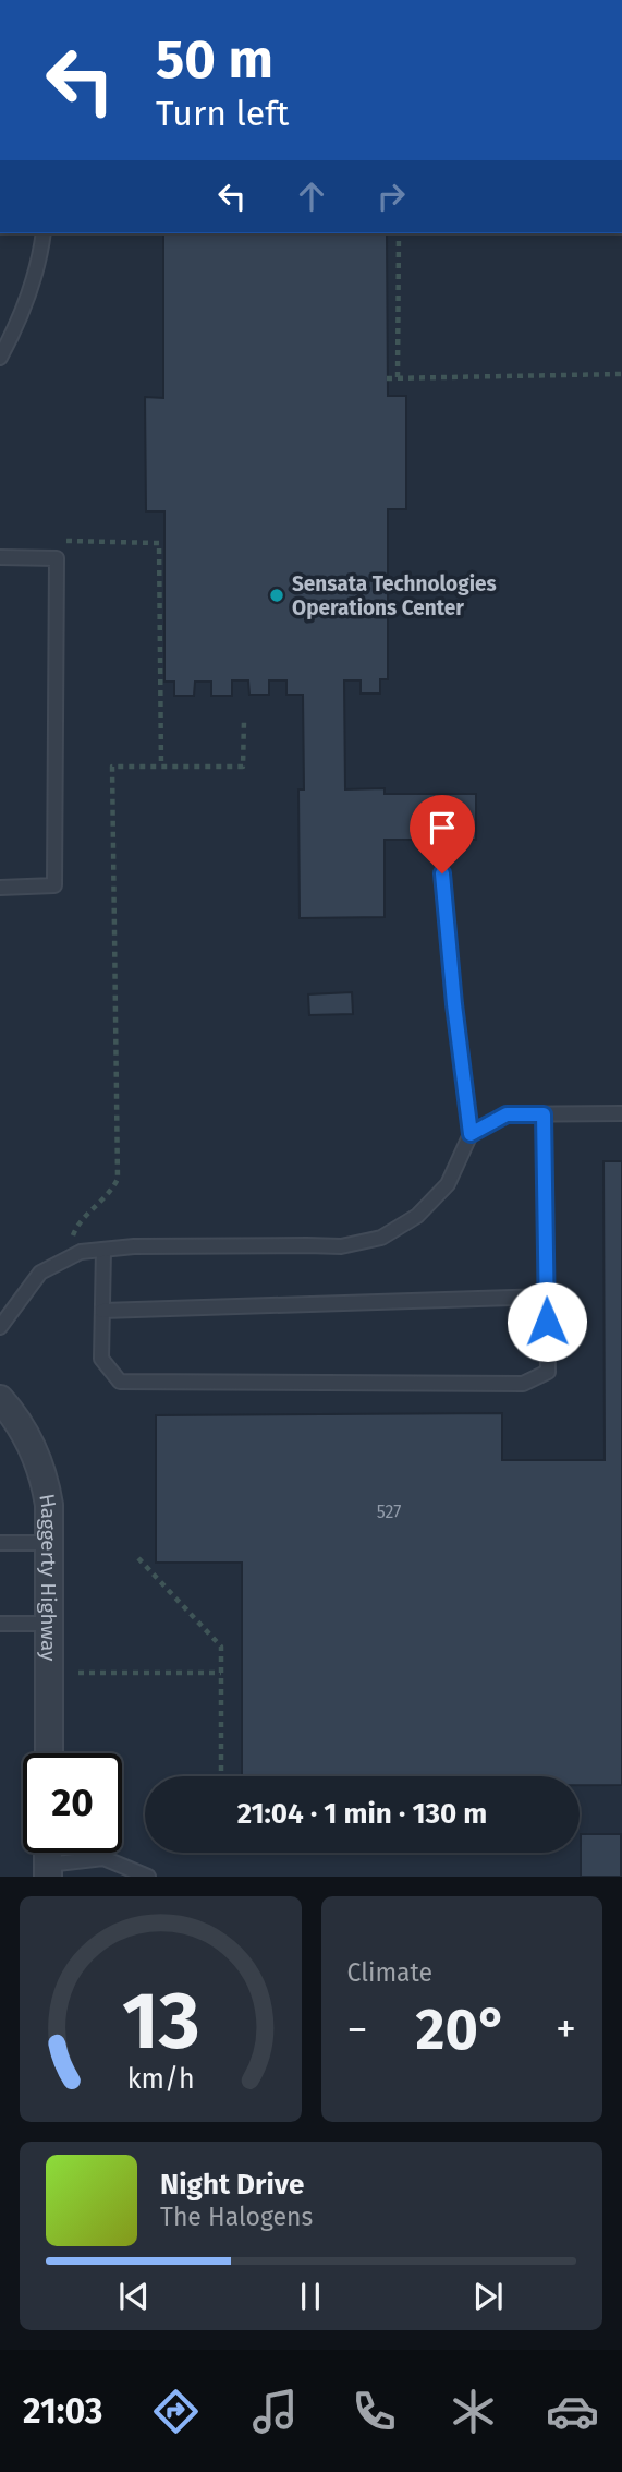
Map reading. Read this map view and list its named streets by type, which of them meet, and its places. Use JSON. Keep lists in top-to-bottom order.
{
  "streets": {
    "street": ["Haggerty Highway"]
  },
  "places": ["Sensata Technologies Operations Center"],
  "house_numbers": ["527"],
  "page": {
    "turn": ["50 m", "Turn left"],
    "limit": "20",
    "trip": "21:04 · 1 min · 130 m",
    "tile": "Climate",
    "heat": ["−", "20°", "+"],
    "song": ["Night Drive", "The Halogens"],
    "tabs": "21:03",
    "gauge": ["13", "km/h"]
  }
}
